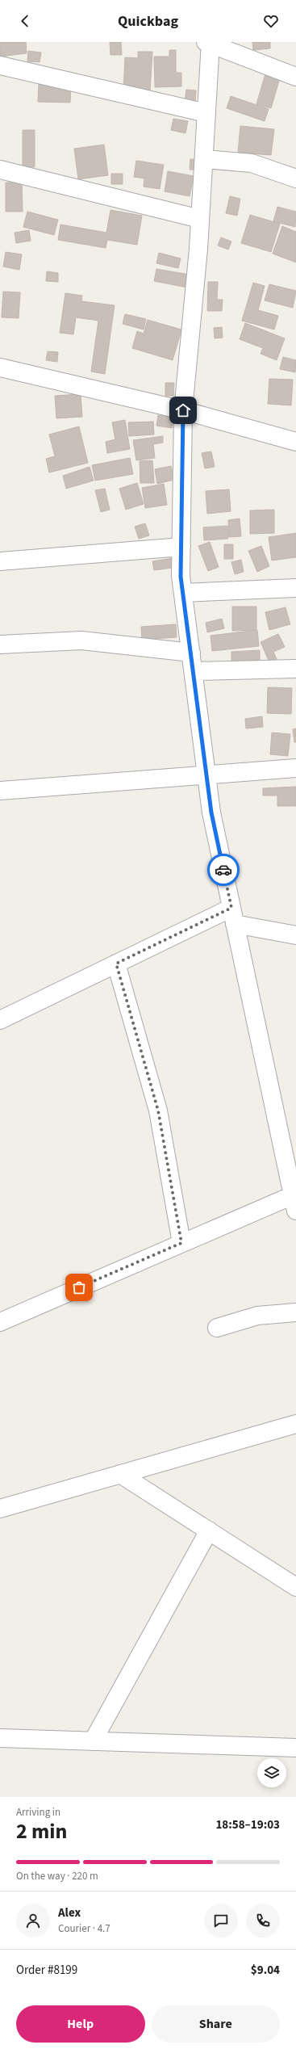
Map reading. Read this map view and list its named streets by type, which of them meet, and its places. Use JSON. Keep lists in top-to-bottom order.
{
  "page": {
    "header": "Quickbag",
    "heading": ["2 min", "Arriving in", "18:58–19:03"],
    "panel": [
      "Alex",
      "Courier · 4.7",
      "Order #8199",
      "$9.04"
    ],
    "bar": "On the way · 220 m",
    "buttons": ["Help", "Share"]
  }
}
